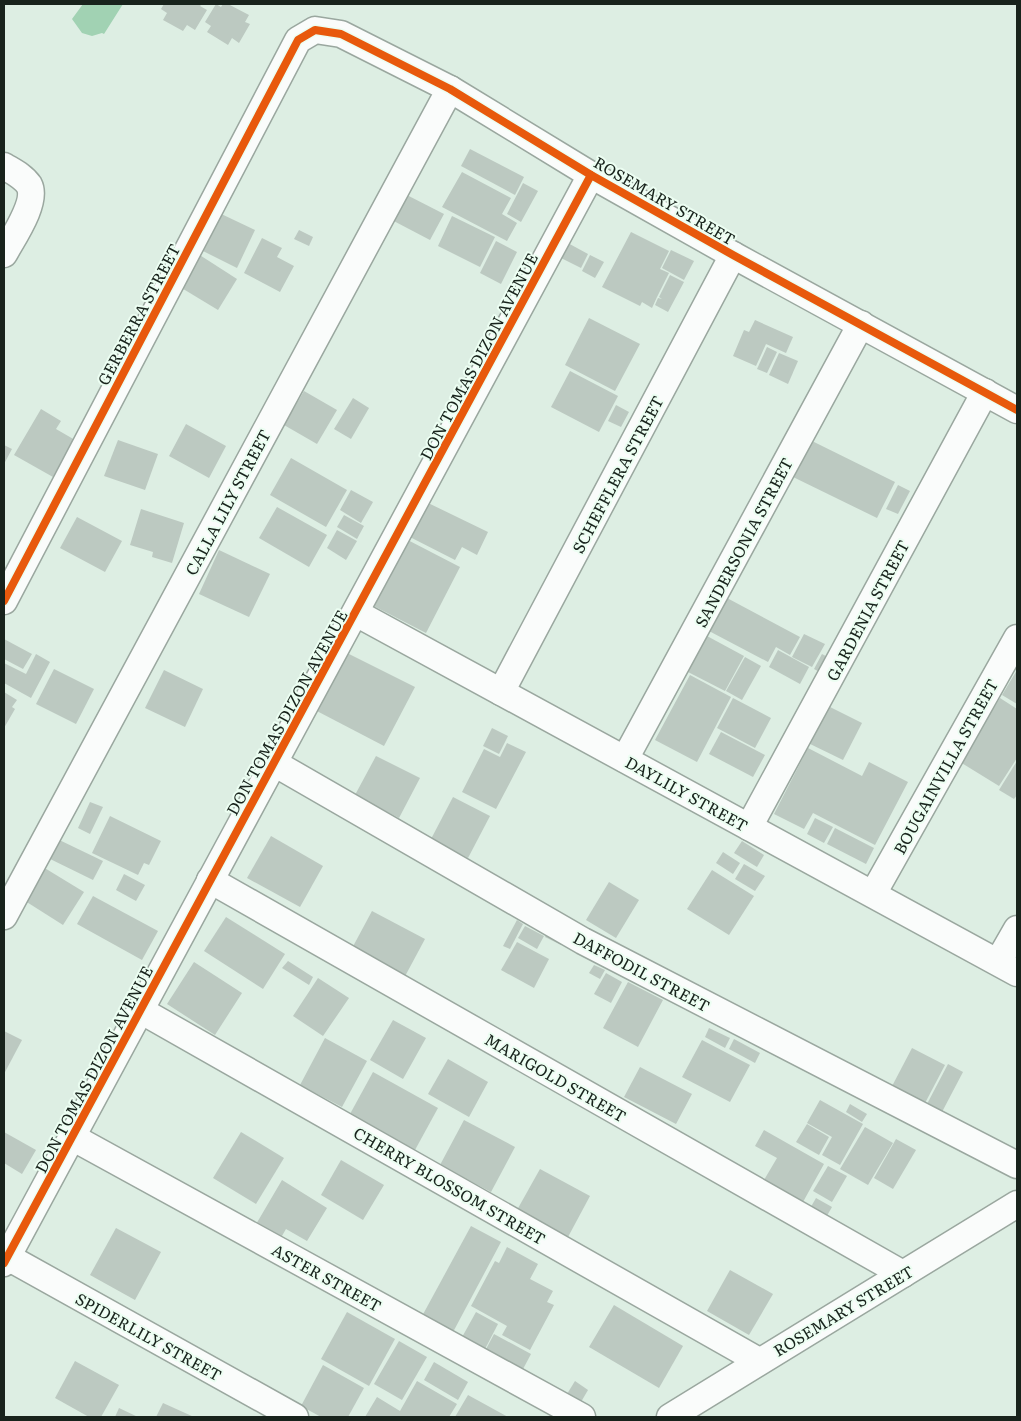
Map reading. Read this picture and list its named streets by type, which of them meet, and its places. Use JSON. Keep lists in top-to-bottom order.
{
  "streets": {
    "street": [
      "ROSEMARY STREET",
      "GERBERRA STREET",
      "DON TOMAS DIZON AVENUE",
      "SCHEFFLERA STREET",
      "CALLA LILY STREET",
      "SANDERSONIA STREET",
      "GARDENIA STREET",
      "BOUGAINVILLA STREET",
      "DAYLILY STREET",
      "DAFFODIL STREET",
      "MARIGOLD STREET",
      "CHERRY BLOSSOM STREET",
      "ASTER STREET",
      "SPIDERLILY STREET"
    ]
  },
  "crossings": [
    ["ROSEMARY STREET", "GERBERRA STREET"],
    ["ROSEMARY STREET", "DON TOMAS DIZON AVENUE"],
    ["ROSEMARY STREET", "SCHEFFLERA STREET"],
    ["ROSEMARY STREET", "CALLA LILY STREET"],
    ["ROSEMARY STREET", "SANDERSONIA STREET"],
    ["ROSEMARY STREET", "GARDENIA STREET"],
    ["ROSEMARY STREET", "MARIGOLD STREET"],
    ["ROSEMARY STREET", "CHERRY BLOSSOM STREET"],
    ["DON TOMAS DIZON AVENUE", "DAYLILY STREET"],
    ["DON TOMAS DIZON AVENUE", "DAFFODIL STREET"],
    ["DON TOMAS DIZON AVENUE", "MARIGOLD STREET"],
    ["DON TOMAS DIZON AVENUE", "CHERRY BLOSSOM STREET"],
    ["DON TOMAS DIZON AVENUE", "ASTER STREET"],
    ["DON TOMAS DIZON AVENUE", "SPIDERLILY STREET"],
    ["SCHEFFLERA STREET", "DAYLILY STREET"],
    ["SANDERSONIA STREET", "DAYLILY STREET"],
    ["GARDENIA STREET", "DAYLILY STREET"],
    ["BOUGAINVILLA STREET", "DAYLILY STREET"]
  ]
}
